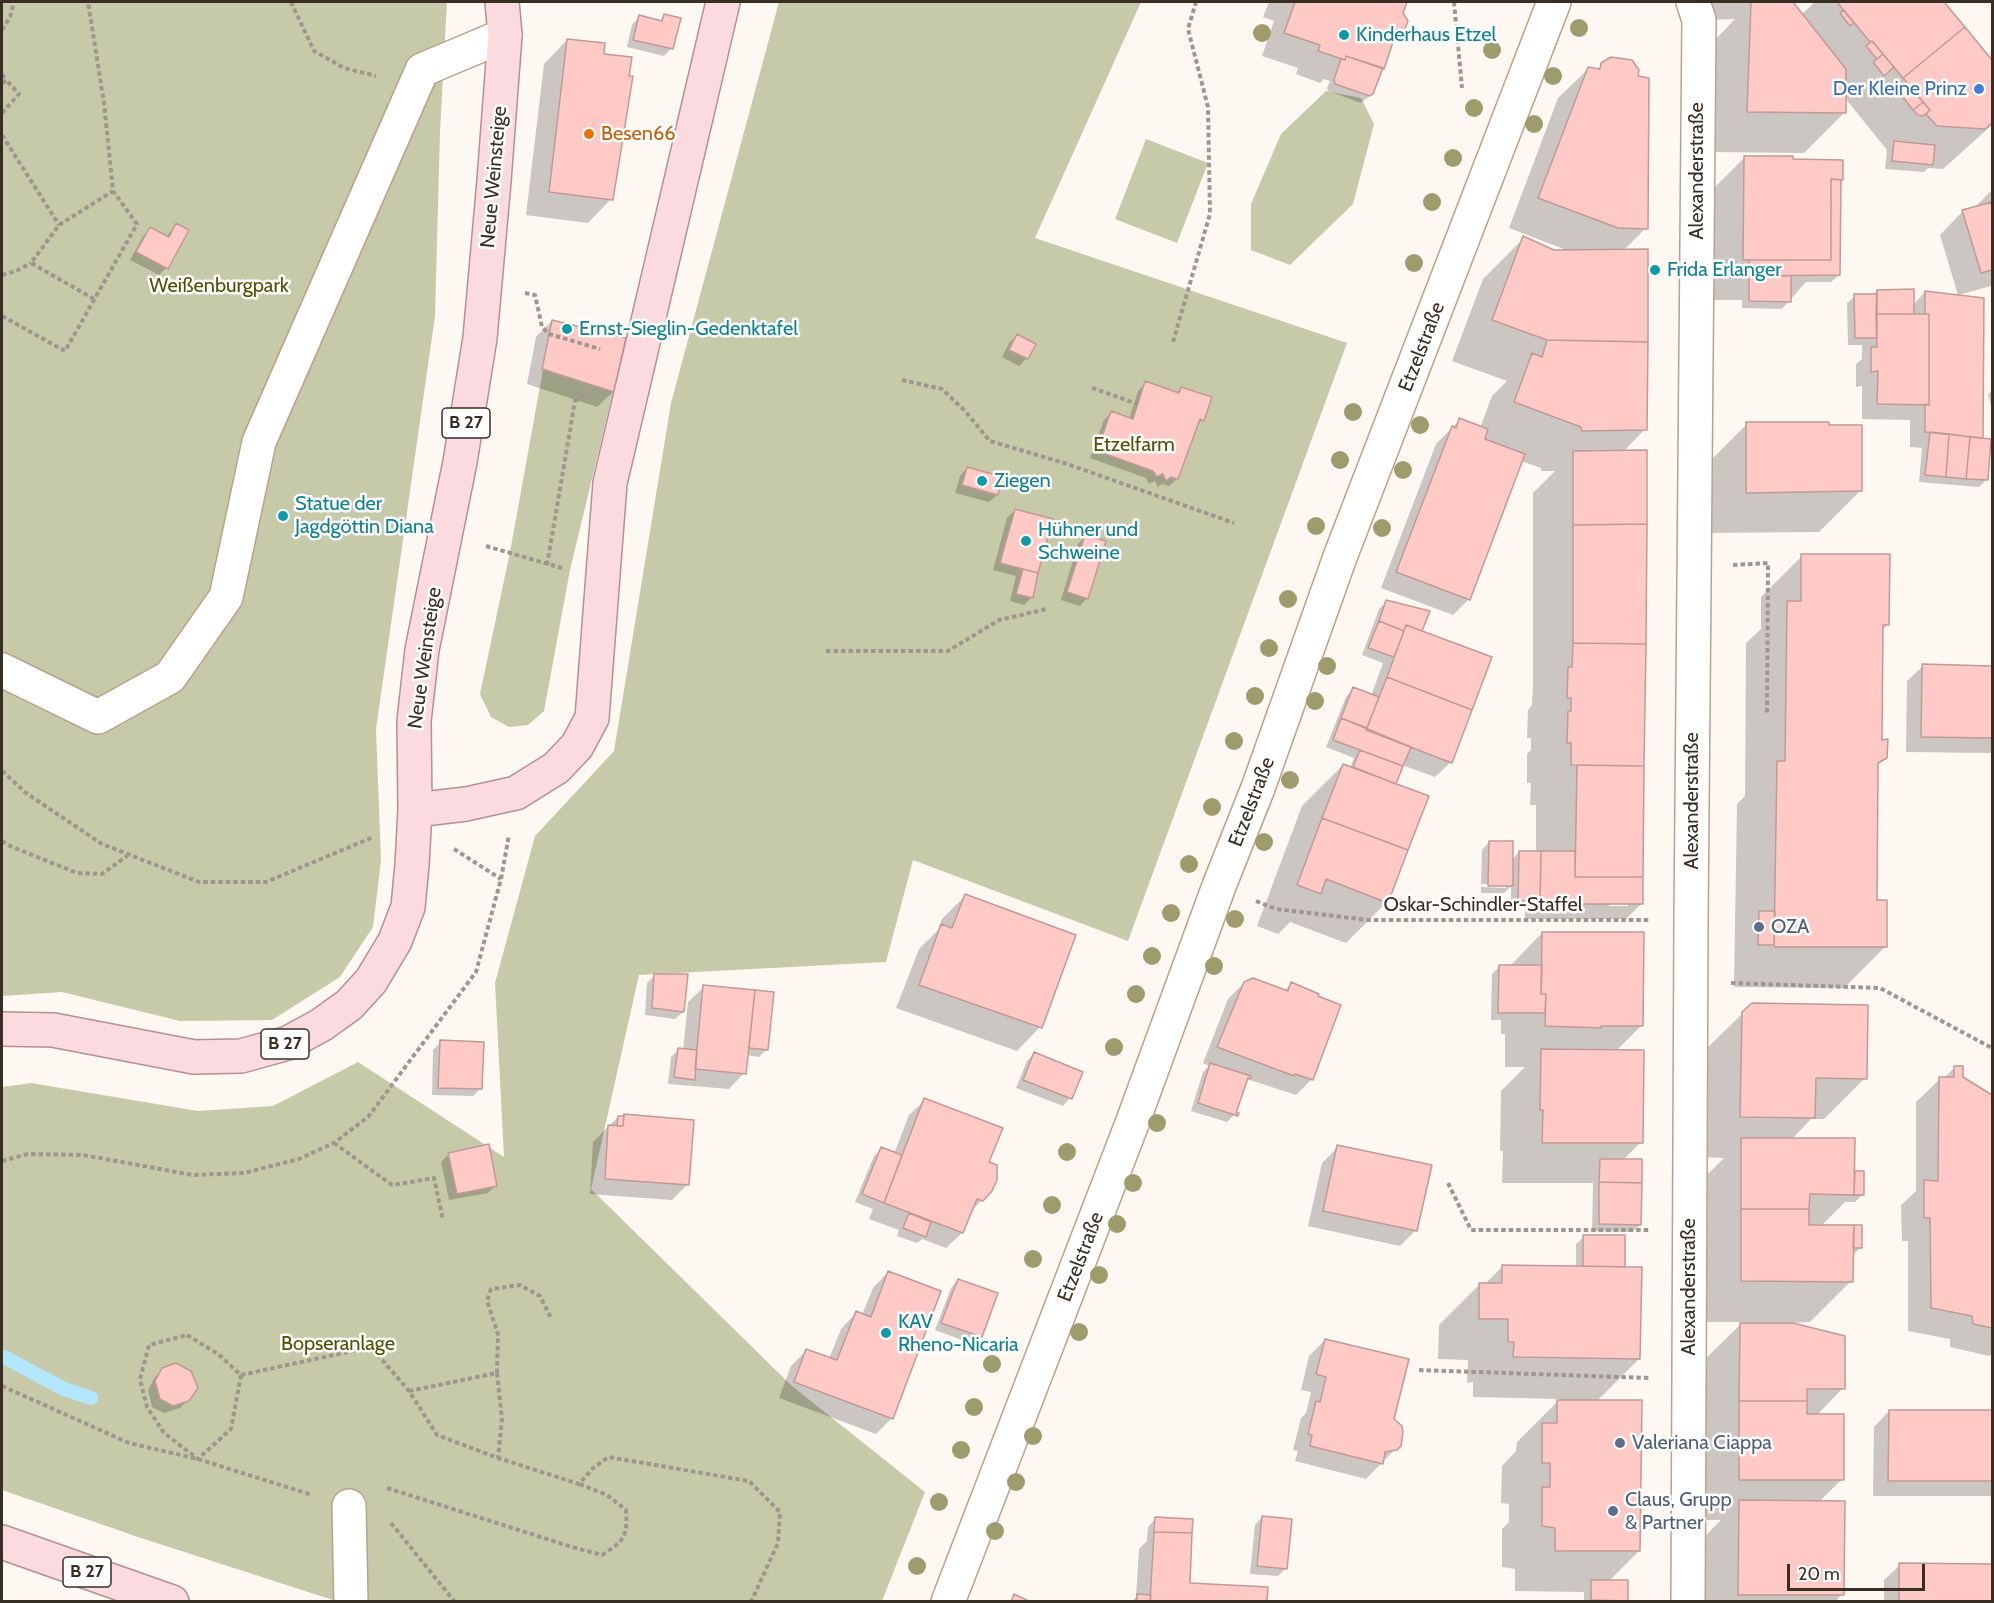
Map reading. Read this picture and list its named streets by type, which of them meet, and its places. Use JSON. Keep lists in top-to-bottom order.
{
  "streets": {
    "main road": ["Neue Weinsteige", "B 27"],
    "street": ["Alexanderstraße", "Etzelstraße"],
    "path": ["Oskar-Schindler-Staffel"]
  },
  "crossings": [
    ["Alexanderstraße", "Oskar-Schindler-Staffel"],
    ["Neue Weinsteige", "B 27"]
  ],
  "parks": ["Weißenburgpark", "Etzelfarm", "Bopseranlage"],
  "places": [
    "Kinderhaus Etzel",
    "Der Kleine Prinz",
    "Besen66",
    "Frida Erlanger",
    "Ernst-Sieglin-Gedenktafel",
    "Ziegen",
    "Statue der Jagdgöttin Diana",
    "Hühner und Schweine",
    "OZA",
    "KAV Rheno-Nicaria",
    "Valeriana Ciappa",
    "Claus, Grupp & Partner"
  ],
  "scale_bar": "20 m"
}
